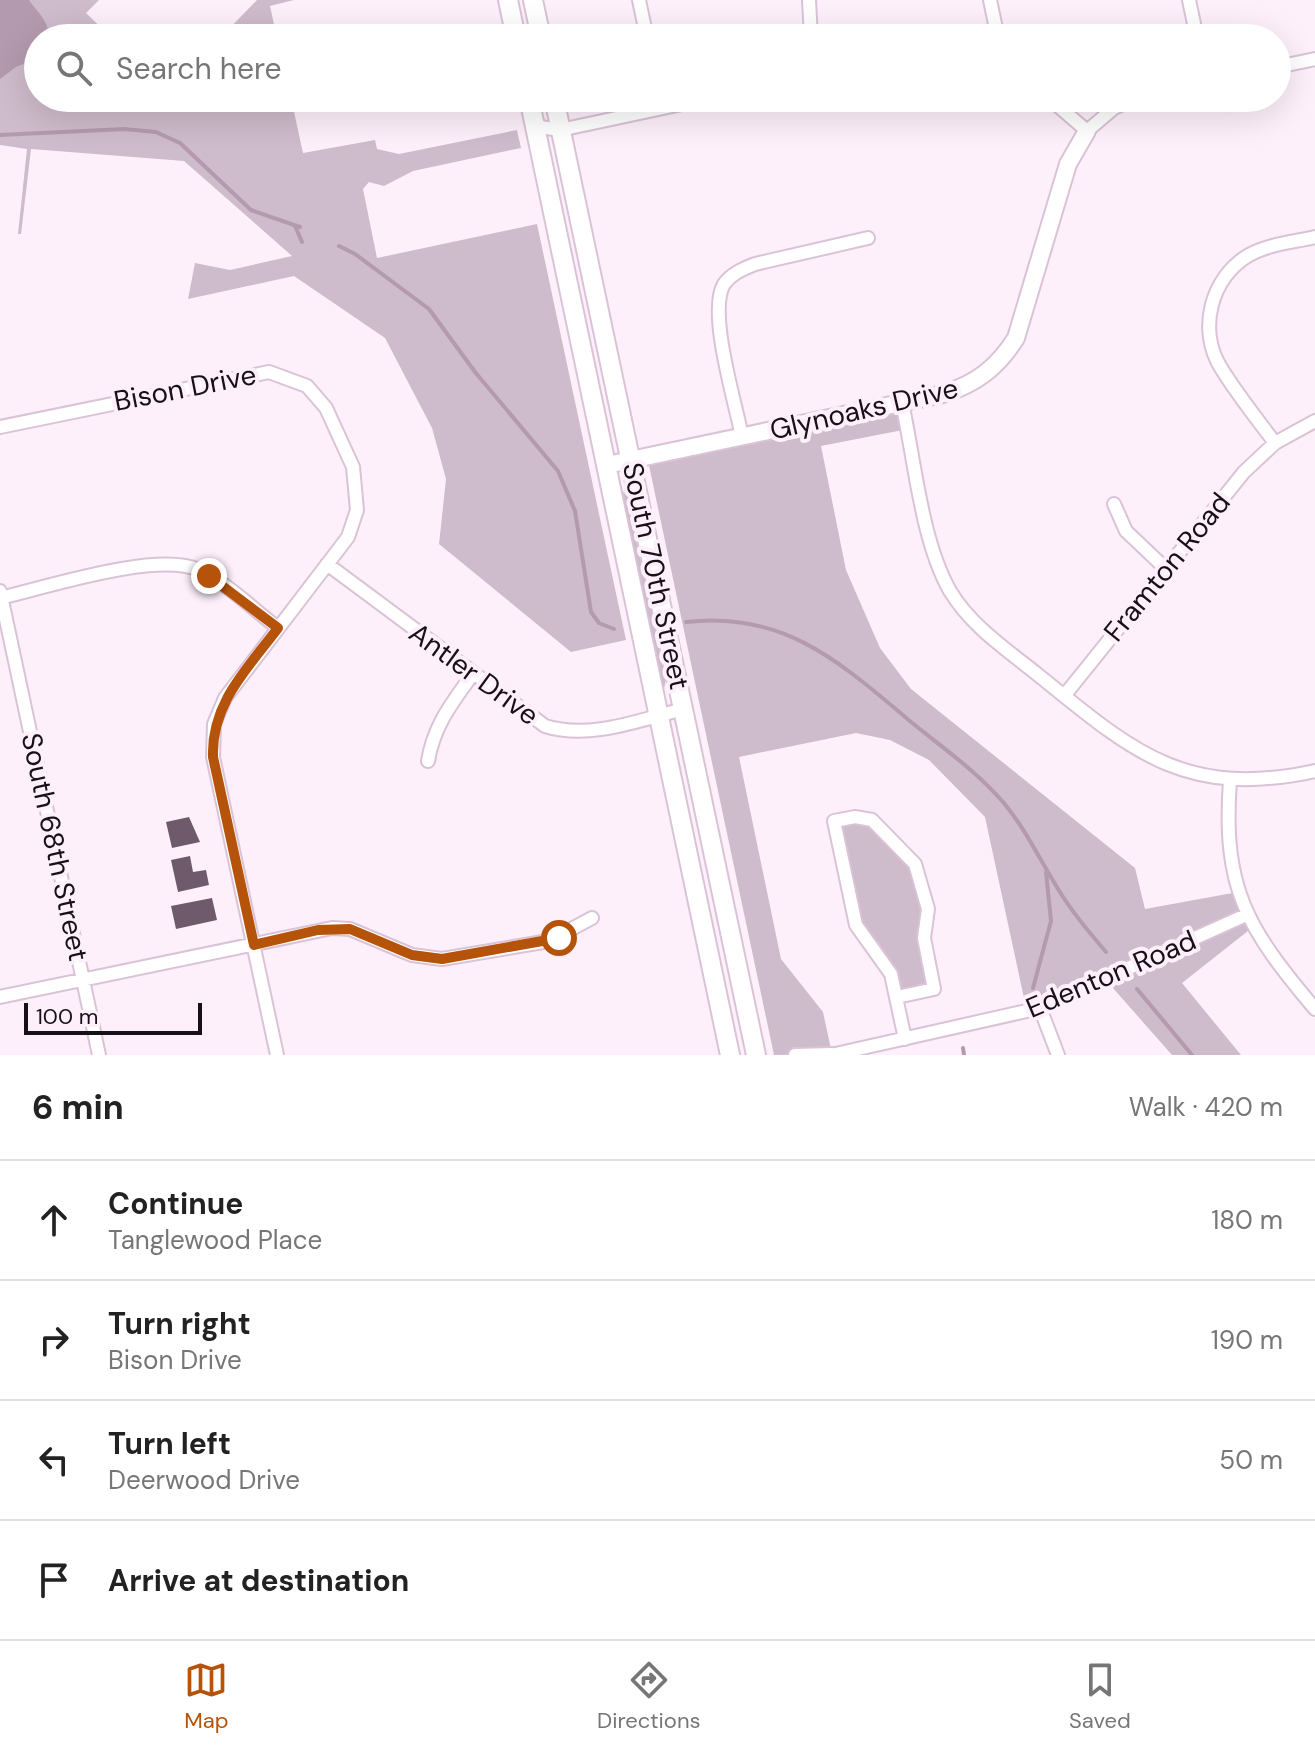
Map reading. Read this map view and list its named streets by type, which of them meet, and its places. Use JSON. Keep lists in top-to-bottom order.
{
  "streets": {
    "main road": ["South 70th Street"],
    "street": [
      "Bison Drive",
      "Glynoaks Drive",
      "Framton Road",
      "Antler Drive",
      "South 68th Street",
      "Edenton Road"
    ]
  },
  "crossings": [
    ["Bison Drive", "Antler Drive"],
    ["Glynoaks Drive", "South 70th Street"],
    ["South 70th Street", "Antler Drive"]
  ],
  "scale_bar": "100 m",
  "page": {
    "search": "Search here",
    "scale": "100 m",
    "heading": ["6 min", "Walk · 420 m"],
    "list": [
      ["Continue", "Tanglewood Place", "180 m"],
      ["Turn right", "Bison Drive", "190 m"],
      ["Turn left", "Deerwood Drive", "50 m"],
      "Arrive at destination"
    ],
    "nav": ["Map", "Directions", "Saved"]
  }
}
